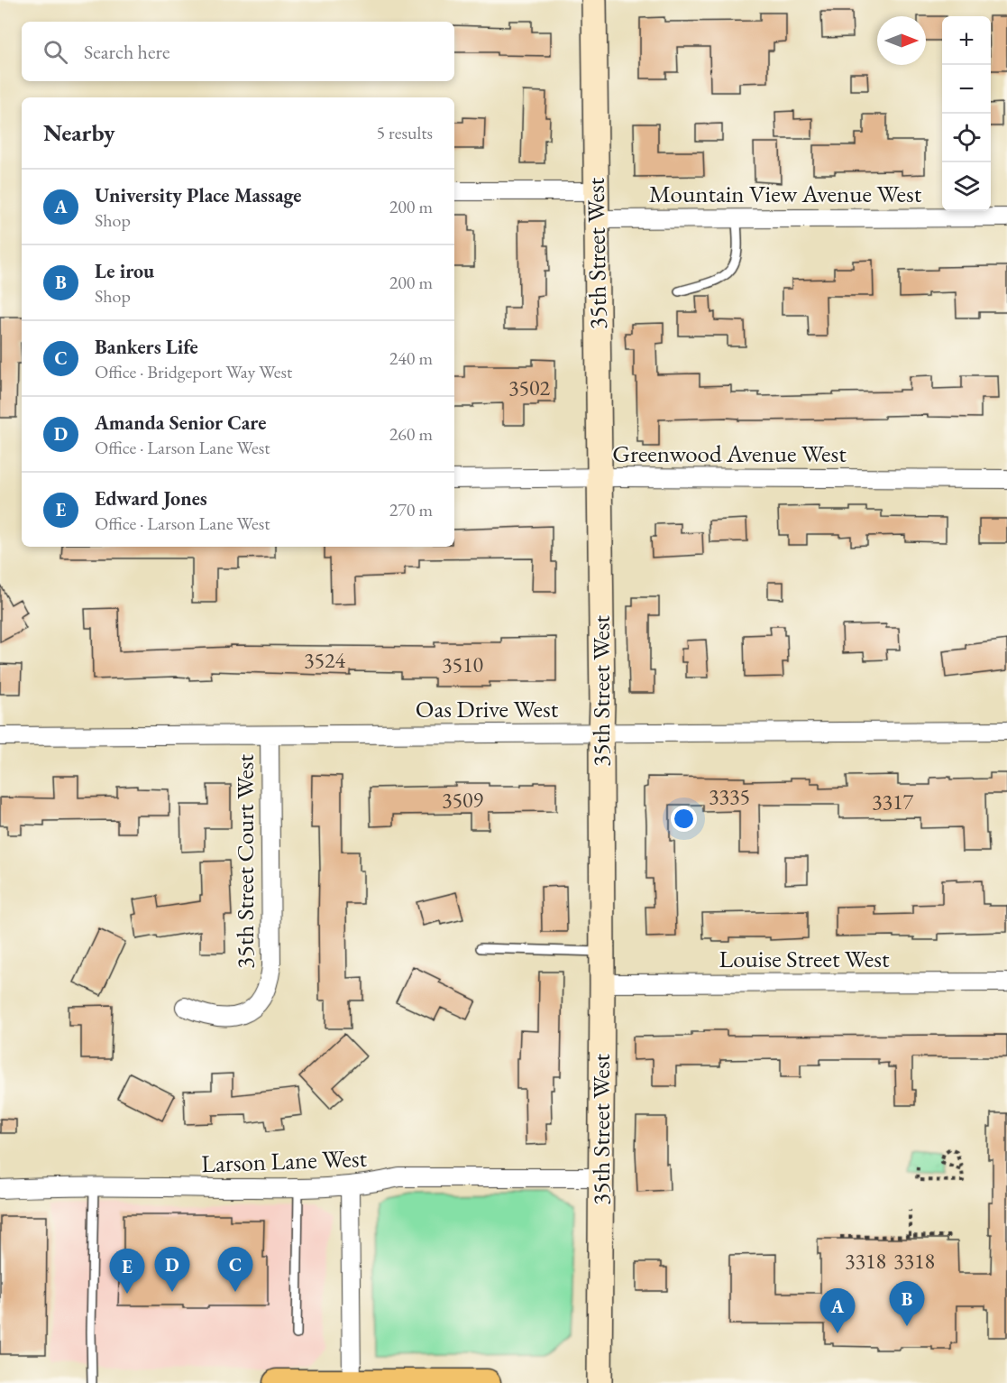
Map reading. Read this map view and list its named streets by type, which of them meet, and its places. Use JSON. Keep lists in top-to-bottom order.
{
  "streets": {
    "street": [
      "Mountain View Avenue West",
      "35th Street West",
      "Greenwood Avenue West",
      "Oas Drive West",
      "35th Street Court West",
      "Louise Street West",
      "Larson Lane West"
    ]
  },
  "crossings": [
    ["Mountain View Avenue West", "35th Street West"],
    ["35th Street West", "Greenwood Avenue West"],
    ["35th Street West", "Oas Drive West"],
    ["35th Street West", "Louise Street West"],
    ["35th Street West", "Larson Lane West"],
    ["Oas Drive West", "35th Street Court West"]
  ],
  "house_numbers": [
    "3502",
    "3524",
    "3510",
    "3335",
    "3509",
    "3317",
    "3318",
    "3318"
  ],
  "north": "right",
  "page": {
    "map_buttons": ["+", "−"],
    "search": "Search here",
    "heading": ["Nearby", "5 results"],
    "list": [
      {
        "mark": "A",
        "name": "University Place Massage",
        "note": "Shop",
        "value": "200 m"
      },
      {
        "mark": "B",
        "name": "Le irou",
        "note": "Shop",
        "value": "200 m"
      },
      {
        "mark": "C",
        "name": "Bankers Life",
        "note": "Office · Bridgeport Way West",
        "value": "240 m"
      },
      {
        "mark": "D",
        "name": "Amanda Senior Care",
        "note": "Office · Larson Lane West",
        "value": "260 m"
      },
      {
        "mark": "E",
        "name": "Edward Jones",
        "note": "Office · Larson Lane West",
        "value": "270 m"
      }
    ],
    "pins": [
      "C",
      "D",
      "E",
      "B",
      "A"
    ]
  }
}
